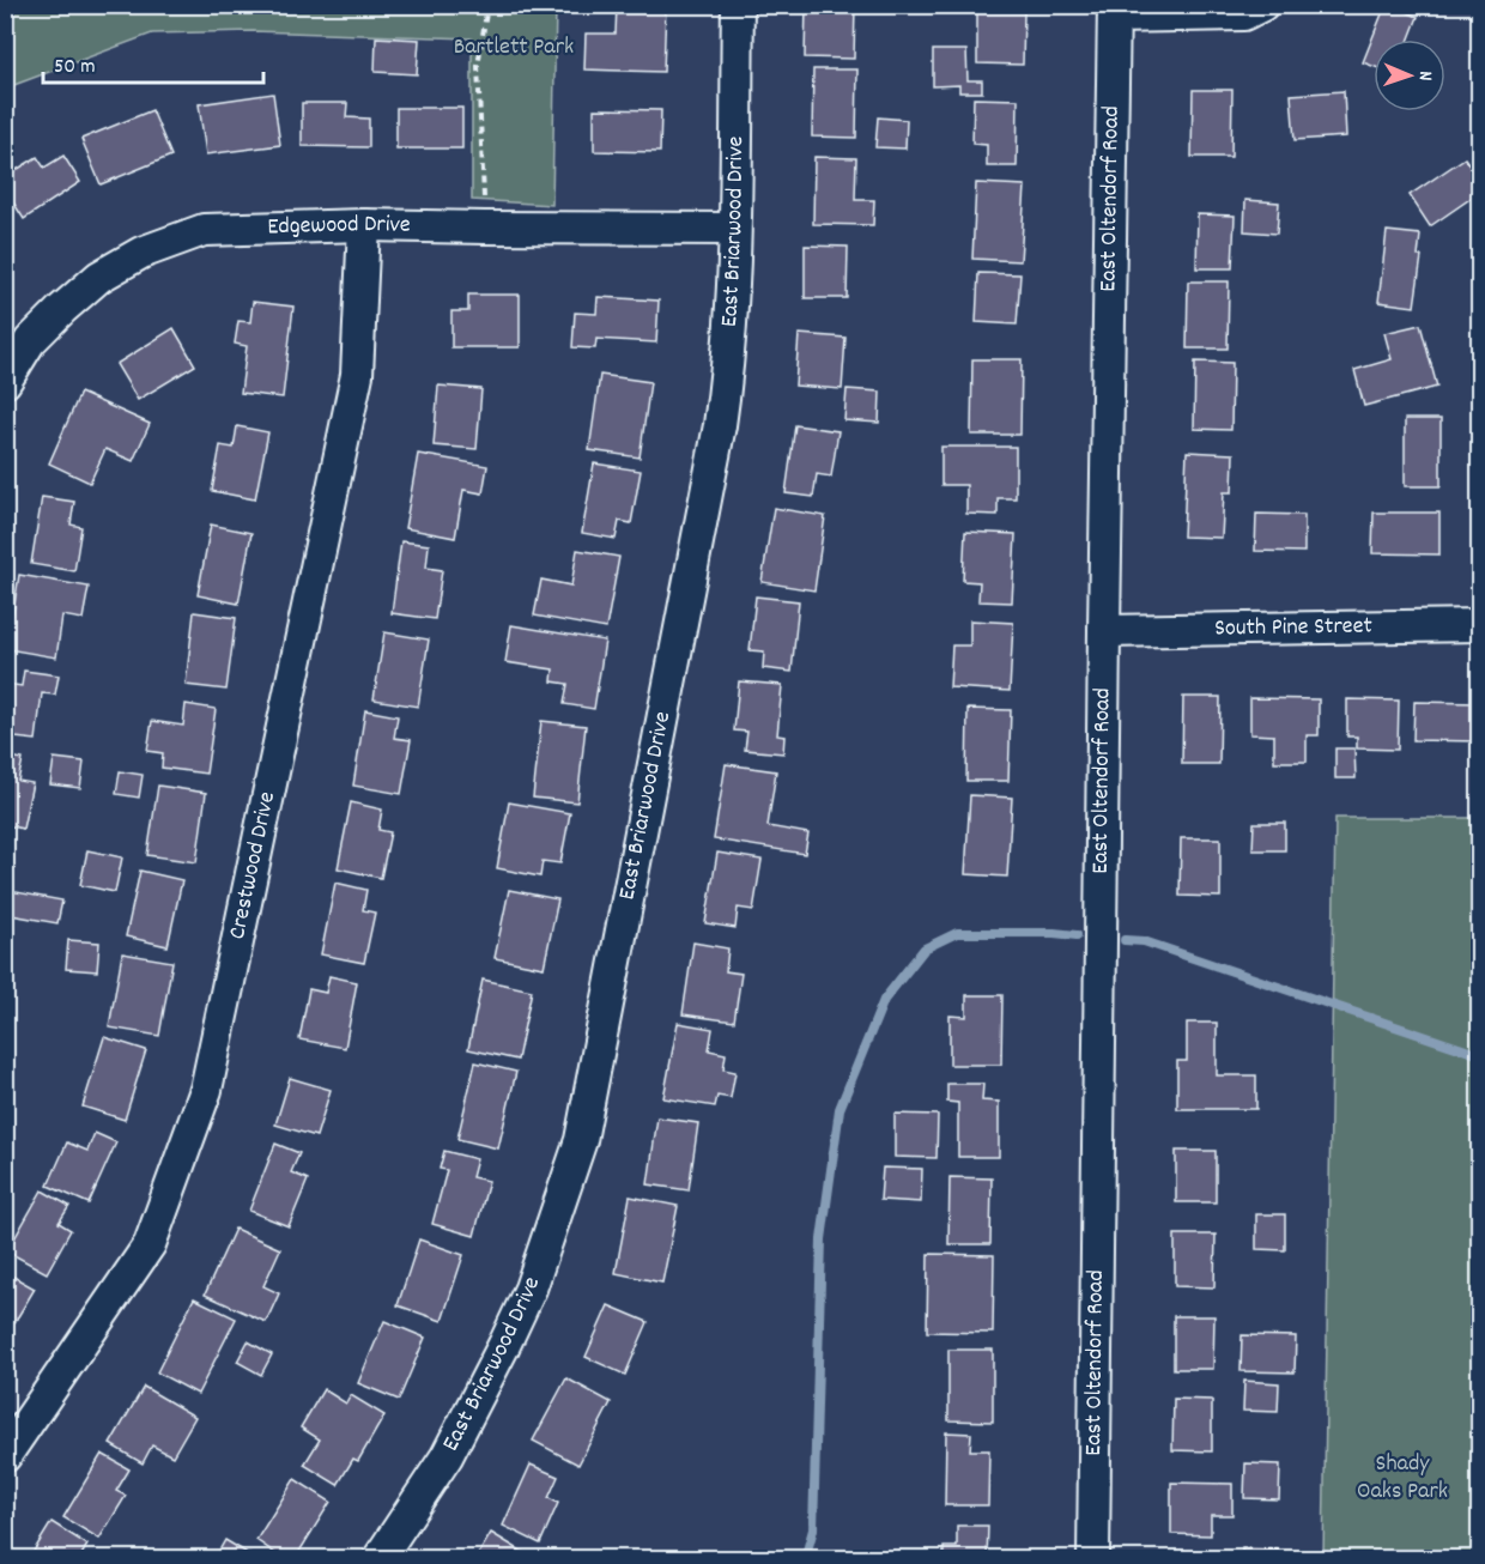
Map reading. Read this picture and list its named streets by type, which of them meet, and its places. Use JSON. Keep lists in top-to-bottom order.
{
  "streets": {
    "street": [
      "East Oltendorf Road",
      "Edgewood Drive",
      "East Briarwood Drive",
      "South Pine Street",
      "Crestwood Drive"
    ]
  },
  "crossings": [
    ["East Oltendorf Road", "South Pine Street"],
    ["Edgewood Drive", "East Briarwood Drive"],
    ["Edgewood Drive", "Crestwood Drive"]
  ],
  "parks": ["Bartlett Park", "Shady Oaks Park"],
  "scale_bar": "50 m",
  "north": "right"
}
